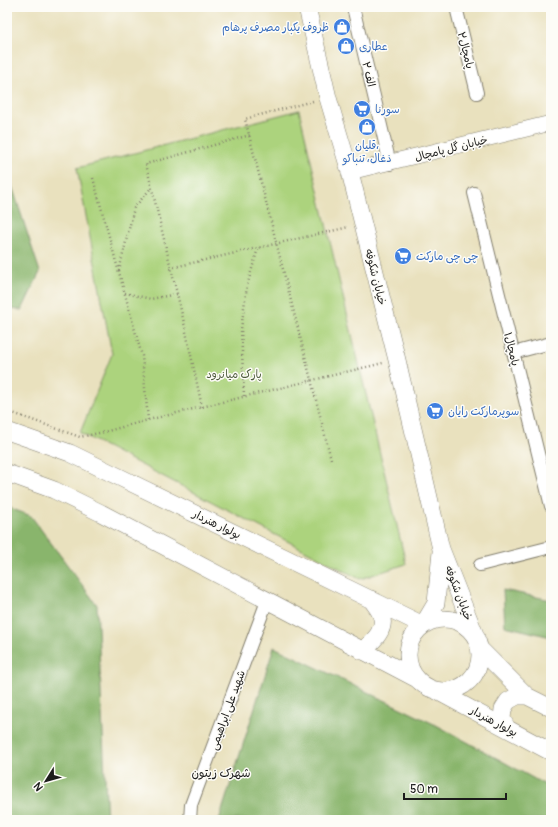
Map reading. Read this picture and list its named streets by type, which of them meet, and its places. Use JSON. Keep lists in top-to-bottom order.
{
  "streets": {
    "main road": ["خیابان شکوفه", "بولوار هنردار"],
    "street": [
      "پامچال۲",
      "۲ الف",
      "خیابان گل پامچال",
      "پامچال۱",
      "شهید علی ابراهیمی"
    ]
  },
  "crossings": [
    ["۲ الف", "خیابان گل پامچال"],
    ["خیابان گل پامچال", "خیابان شکوفه"],
    ["خیابان شکوفه", "بولوار هنردار"]
  ],
  "districts": ["شهرک زیتون"],
  "parks": ["پارک میانرود"],
  "places": {
    "shop": ["ظروف یکبار مصرف پرهام", "عطاری", "قلیان، ذغال، تنباکو"],
    "supermarket": ["سورنا", "چی چی مارکت", "سوپرمارکت رایان"]
  },
  "scale_bar": "50 m",
  "north": "bottom left"
}
